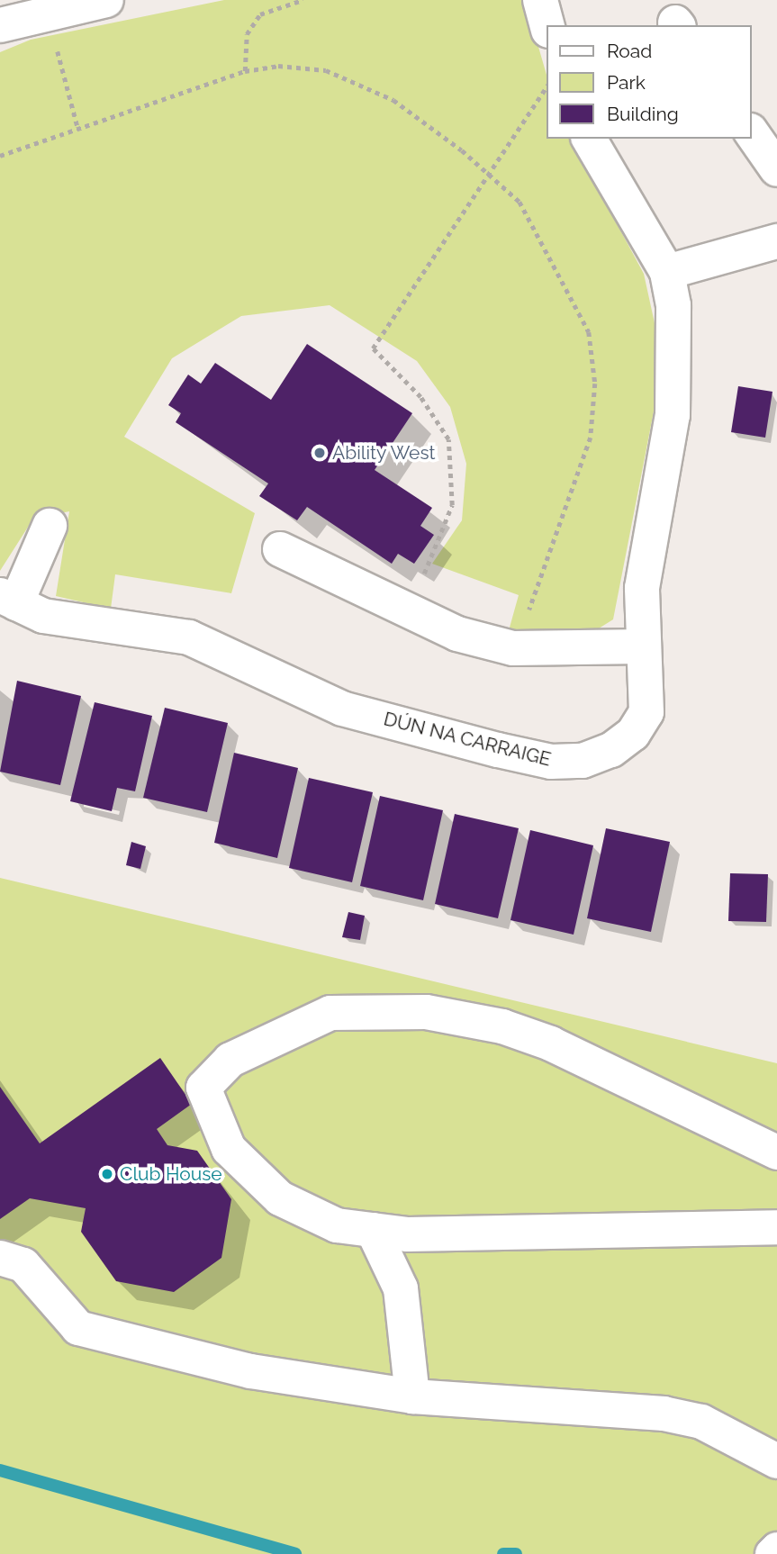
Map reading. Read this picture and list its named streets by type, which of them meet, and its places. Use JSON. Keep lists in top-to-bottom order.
{
  "streets": {
    "street": ["DÚN NA CARRAIGE"]
  },
  "places": ["Ability West", "Club House"],
  "legend": ["Road", "Park", "Building"]
}
